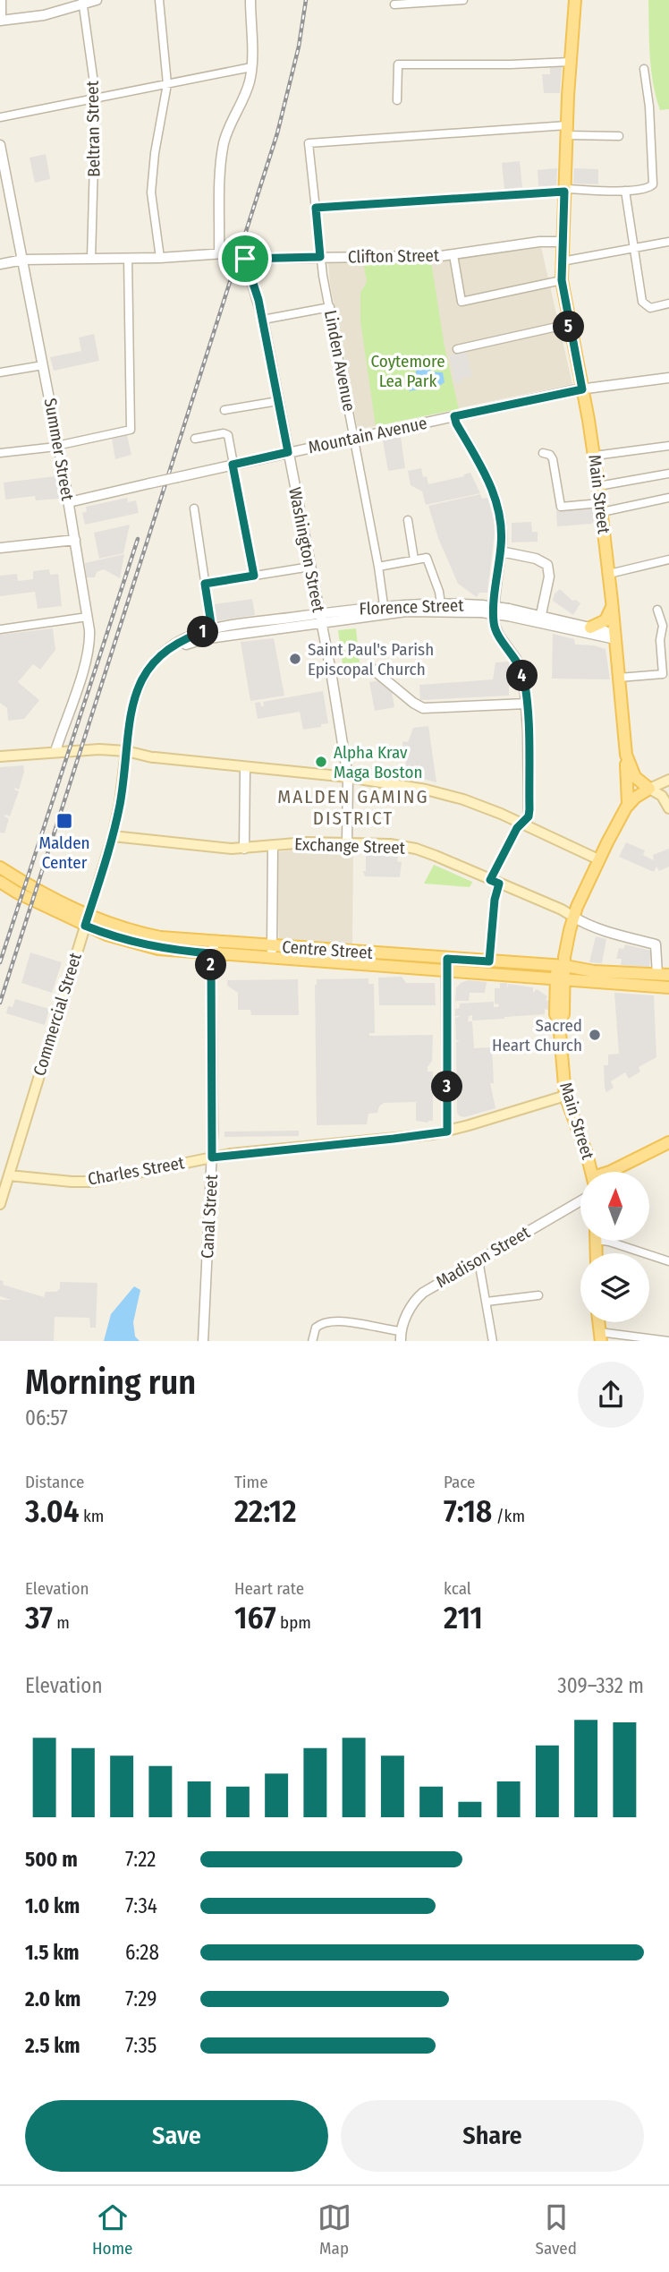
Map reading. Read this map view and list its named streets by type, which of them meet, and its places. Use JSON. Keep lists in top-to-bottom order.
{
  "streets": {
    "main road": [
      "Main Street",
      "Exchange Street",
      "Centre Street",
      "Commercial Street",
      "Charles Street"
    ],
    "street": [
      "Beltran Street",
      "Clifton Street",
      "Linden Avenue",
      "Mountain Avenue",
      "Summer Street",
      "Washington Street",
      "Florence Street",
      "Canal Street",
      "Madison Street"
    ]
  },
  "crossings": [
    ["Beltran Street", "Clifton Street"],
    ["Clifton Street", "Linden Avenue"],
    ["Clifton Street", "Summer Street"],
    ["Clifton Street", "Main Street"],
    ["Clifton Street", "Washington Street"],
    ["Linden Avenue", "Mountain Avenue"],
    ["Linden Avenue", "Main Street"],
    ["Linden Avenue", "Florence Street"],
    ["Mountain Avenue", "Summer Street"],
    ["Mountain Avenue", "Main Street"],
    ["Mountain Avenue", "Washington Street"],
    ["Main Street", "Florence Street"],
    ["Main Street", "Exchange Street"],
    ["Main Street", "Centre Street"],
    ["Main Street", "Charles Street"],
    ["Washington Street", "Florence Street"],
    ["Washington Street", "Exchange Street"],
    ["Florence Street", "Commercial Street"],
    ["Exchange Street", "Commercial Street"],
    ["Centre Street", "Commercial Street"],
    ["Centre Street", "Canal Street"],
    ["Commercial Street", "Charles Street"],
    ["Charles Street", "Canal Street"]
  ],
  "districts": ["MALDEN GAMING DISTRICT"],
  "parks": ["Coytemore Lea Park"],
  "places": {
    "other": ["Saint Paul's Parish Episcopal Church", "Alpha Krav Maga Boston", "Sacred Heart Church"],
    "transit": ["Malden Center"]
  },
  "north": "top",
  "page": {
    "pins": [
      "5",
      "1",
      "4",
      "2",
      "3"
    ],
    "heading": ["Morning run", "06:57"],
    "stats": [
      ["Distance", "3.04 km"],
      ["Time", "22:12"],
      ["Pace", "7:18 /km"],
      ["Elevation", "37 m"],
      ["Heart rate", "167 bpm"],
      ["kcal", "211"]
    ],
    "chart": ["Elevation", "309–332 m"],
    "list": [
      {
        "name": "500 m",
        "note": "7:22"
      },
      {
        "name": "1.0 km",
        "note": "7:34"
      },
      {
        "name": "1.5 km",
        "note": "6:28"
      },
      {
        "name": "2.0 km",
        "note": "7:29"
      },
      {
        "name": "2.5 km",
        "note": "7:35"
      }
    ],
    "buttons": ["Save", "Share"],
    "tabs": ["Home", "Map", "Saved"]
  }
}
